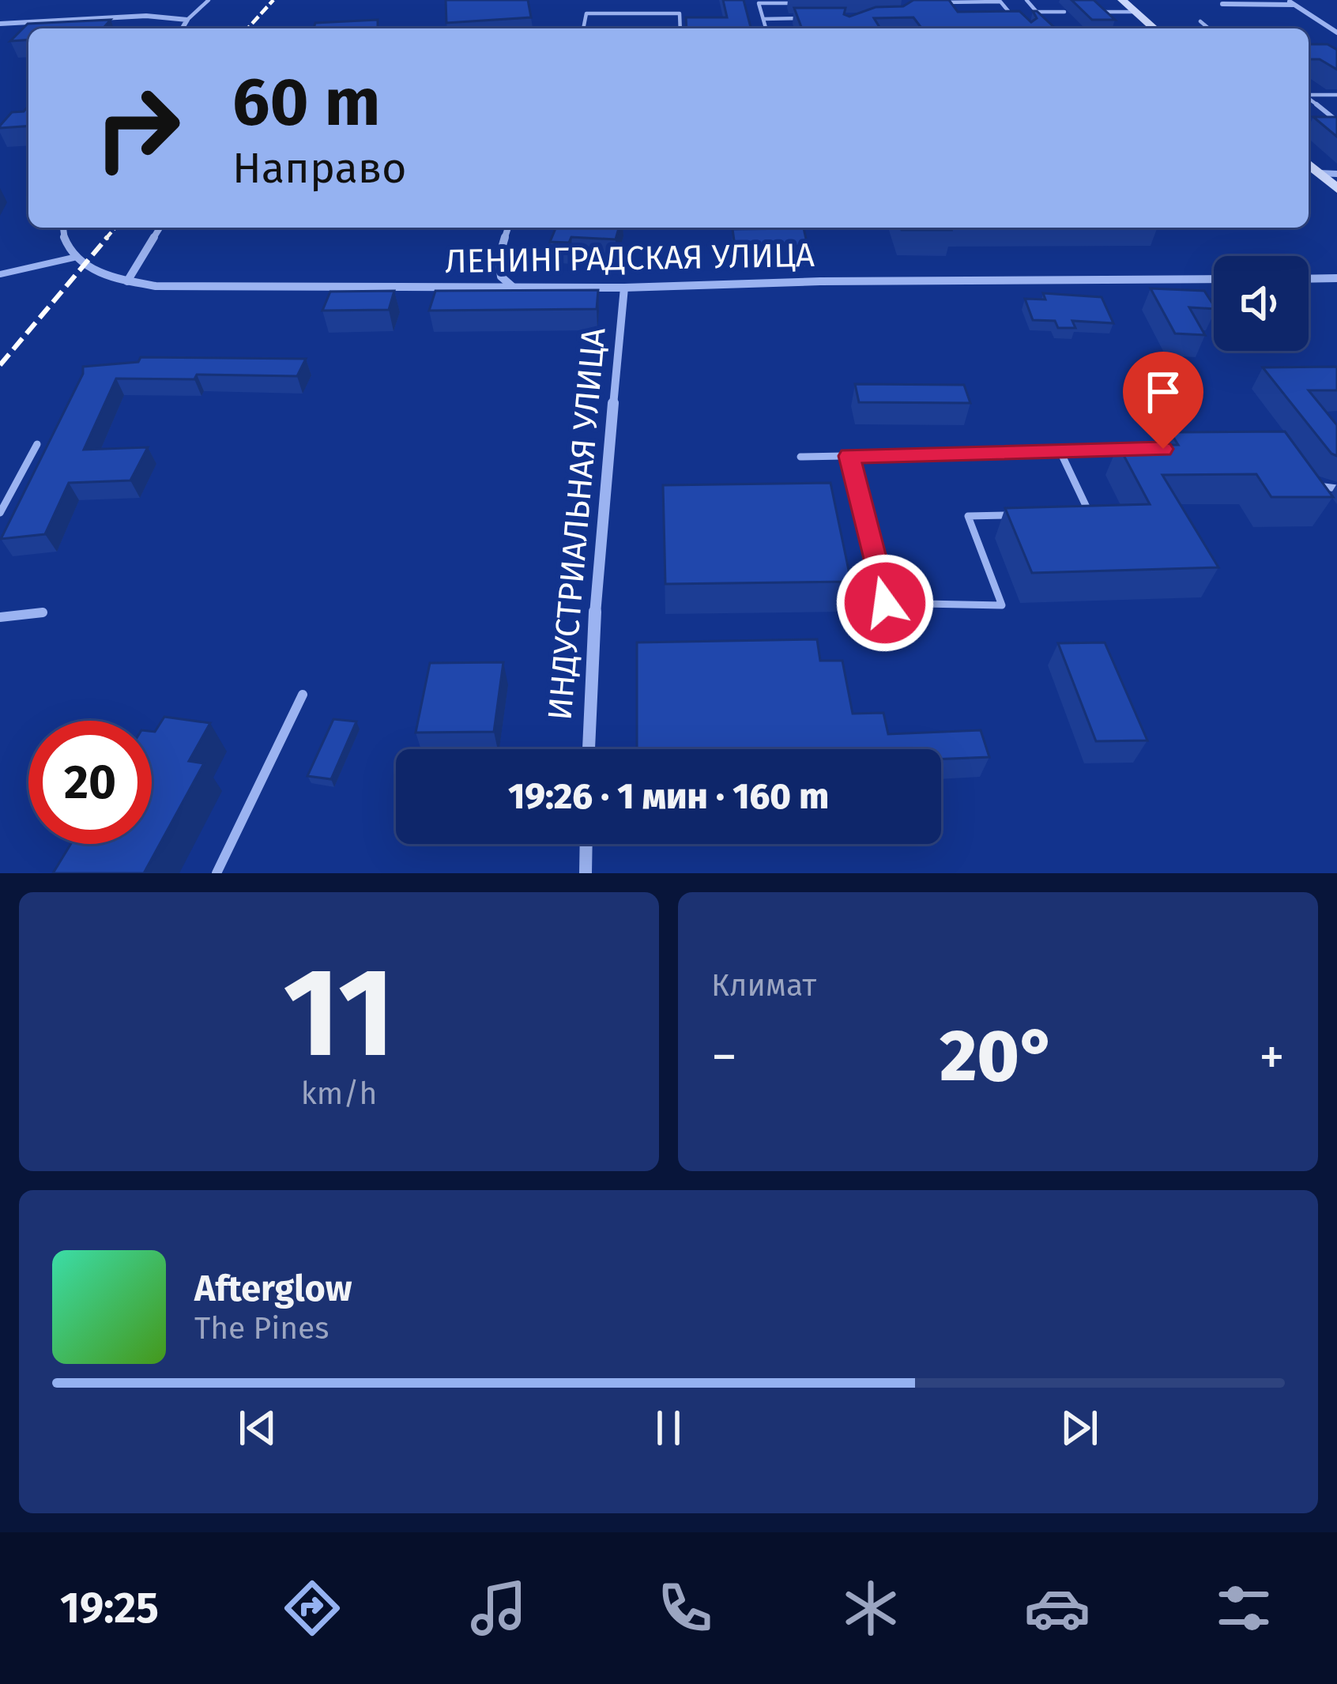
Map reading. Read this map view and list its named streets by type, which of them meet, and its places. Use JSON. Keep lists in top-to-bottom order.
{
  "streets": {
    "street": ["ЛЕНИНГРАДСКАЯ УЛИЦА", "ИНДУСТРИАЛЬНАЯ УЛИЦА"]
  },
  "crossings": [
    ["ЛЕНИНГРАДСКАЯ УЛИЦА", "ИНДУСТРИАЛЬНАЯ УЛИЦА"]
  ],
  "page": {
    "turn": ["60 m", "Направо"],
    "limit": "20",
    "trip": "19:26 · 1 мин · 160 m",
    "tile": [
      ["11", "km/h"],
      "Климат"
    ],
    "heat": ["−", "20°", "+"],
    "song": ["Afterglow", "The Pines"],
    "tabs": "19:25"
  }
}
